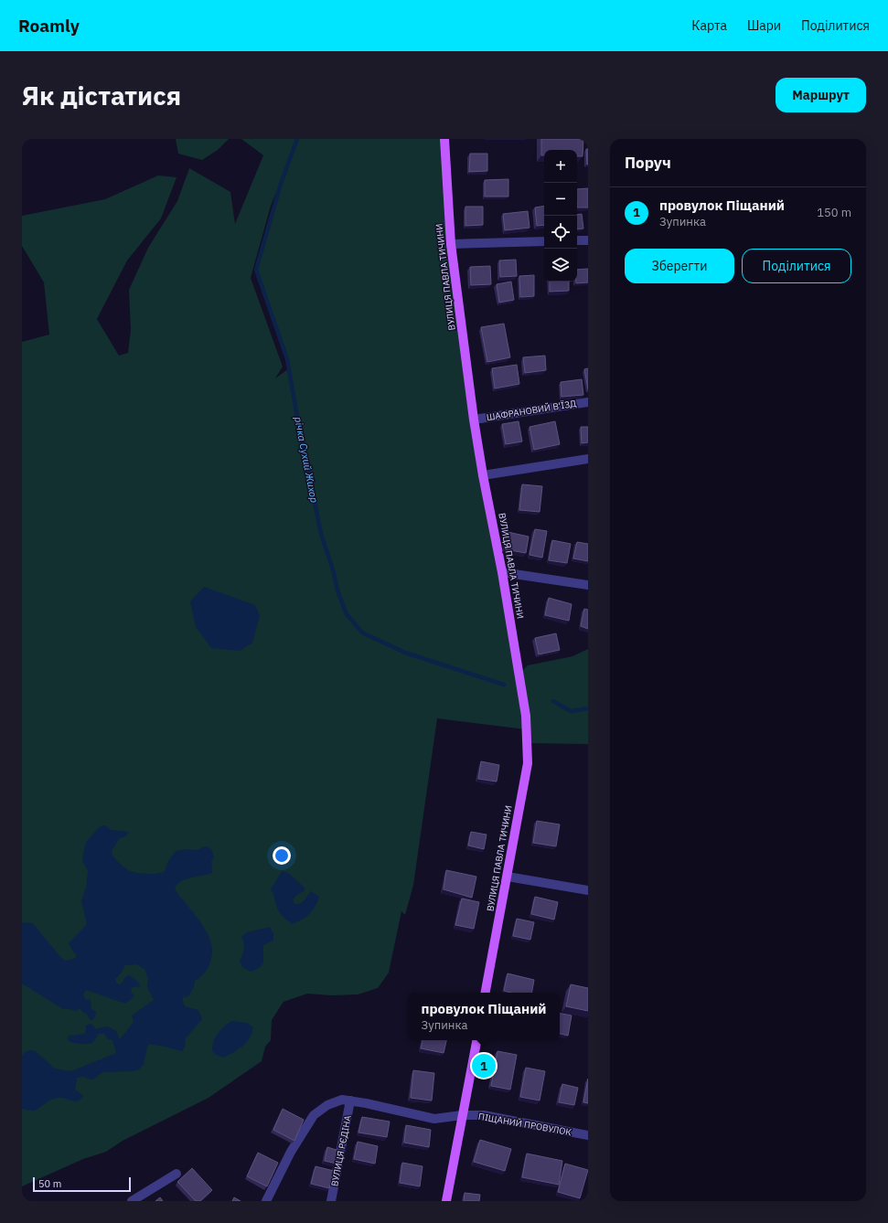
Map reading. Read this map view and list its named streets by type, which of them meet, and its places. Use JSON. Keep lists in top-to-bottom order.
{
  "streets": {
    "main road": ["ВУЛИЦЯ ПАВЛА ТИЧИНИ"],
    "street": ["ШАФРАНОВИЙ В'ЇЗД", "ПІЩАНИЙ ПРОВУЛОК", "ВУЛИЦЯ РЄДІНА"]
  },
  "crossings": [
    ["ВУЛИЦЯ ПАВЛА ТИЧИНИ", "ШАФРАНОВИЙ В'ЇЗД"],
    ["ПІЩАНИЙ ПРОВУЛОК", "ВУЛИЦЯ РЄДІНА"]
  ],
  "water": ["річка Сухий Жихор"],
  "scale_bar": "50 m",
  "page": {
    "header": "Roamly",
    "nav": ["Карта", "Шари", "Поділитися"],
    "buttons": [
      "Маршрут",
      ["Зберегти", "Поділитися"]
    ],
    "title": "Як дістатися",
    "heading": "Поруч",
    "map_buttons": ["+", "−"],
    "list": [
      {
        "mark": "1",
        "name": "провулок Піщаний",
        "note": "Зупинка",
        "value": "150 m"
      }
    ],
    "popup": ["провулок Піщаний", "Зупинка"],
    "pins": "1",
    "scale": "50 m"
  }
}
